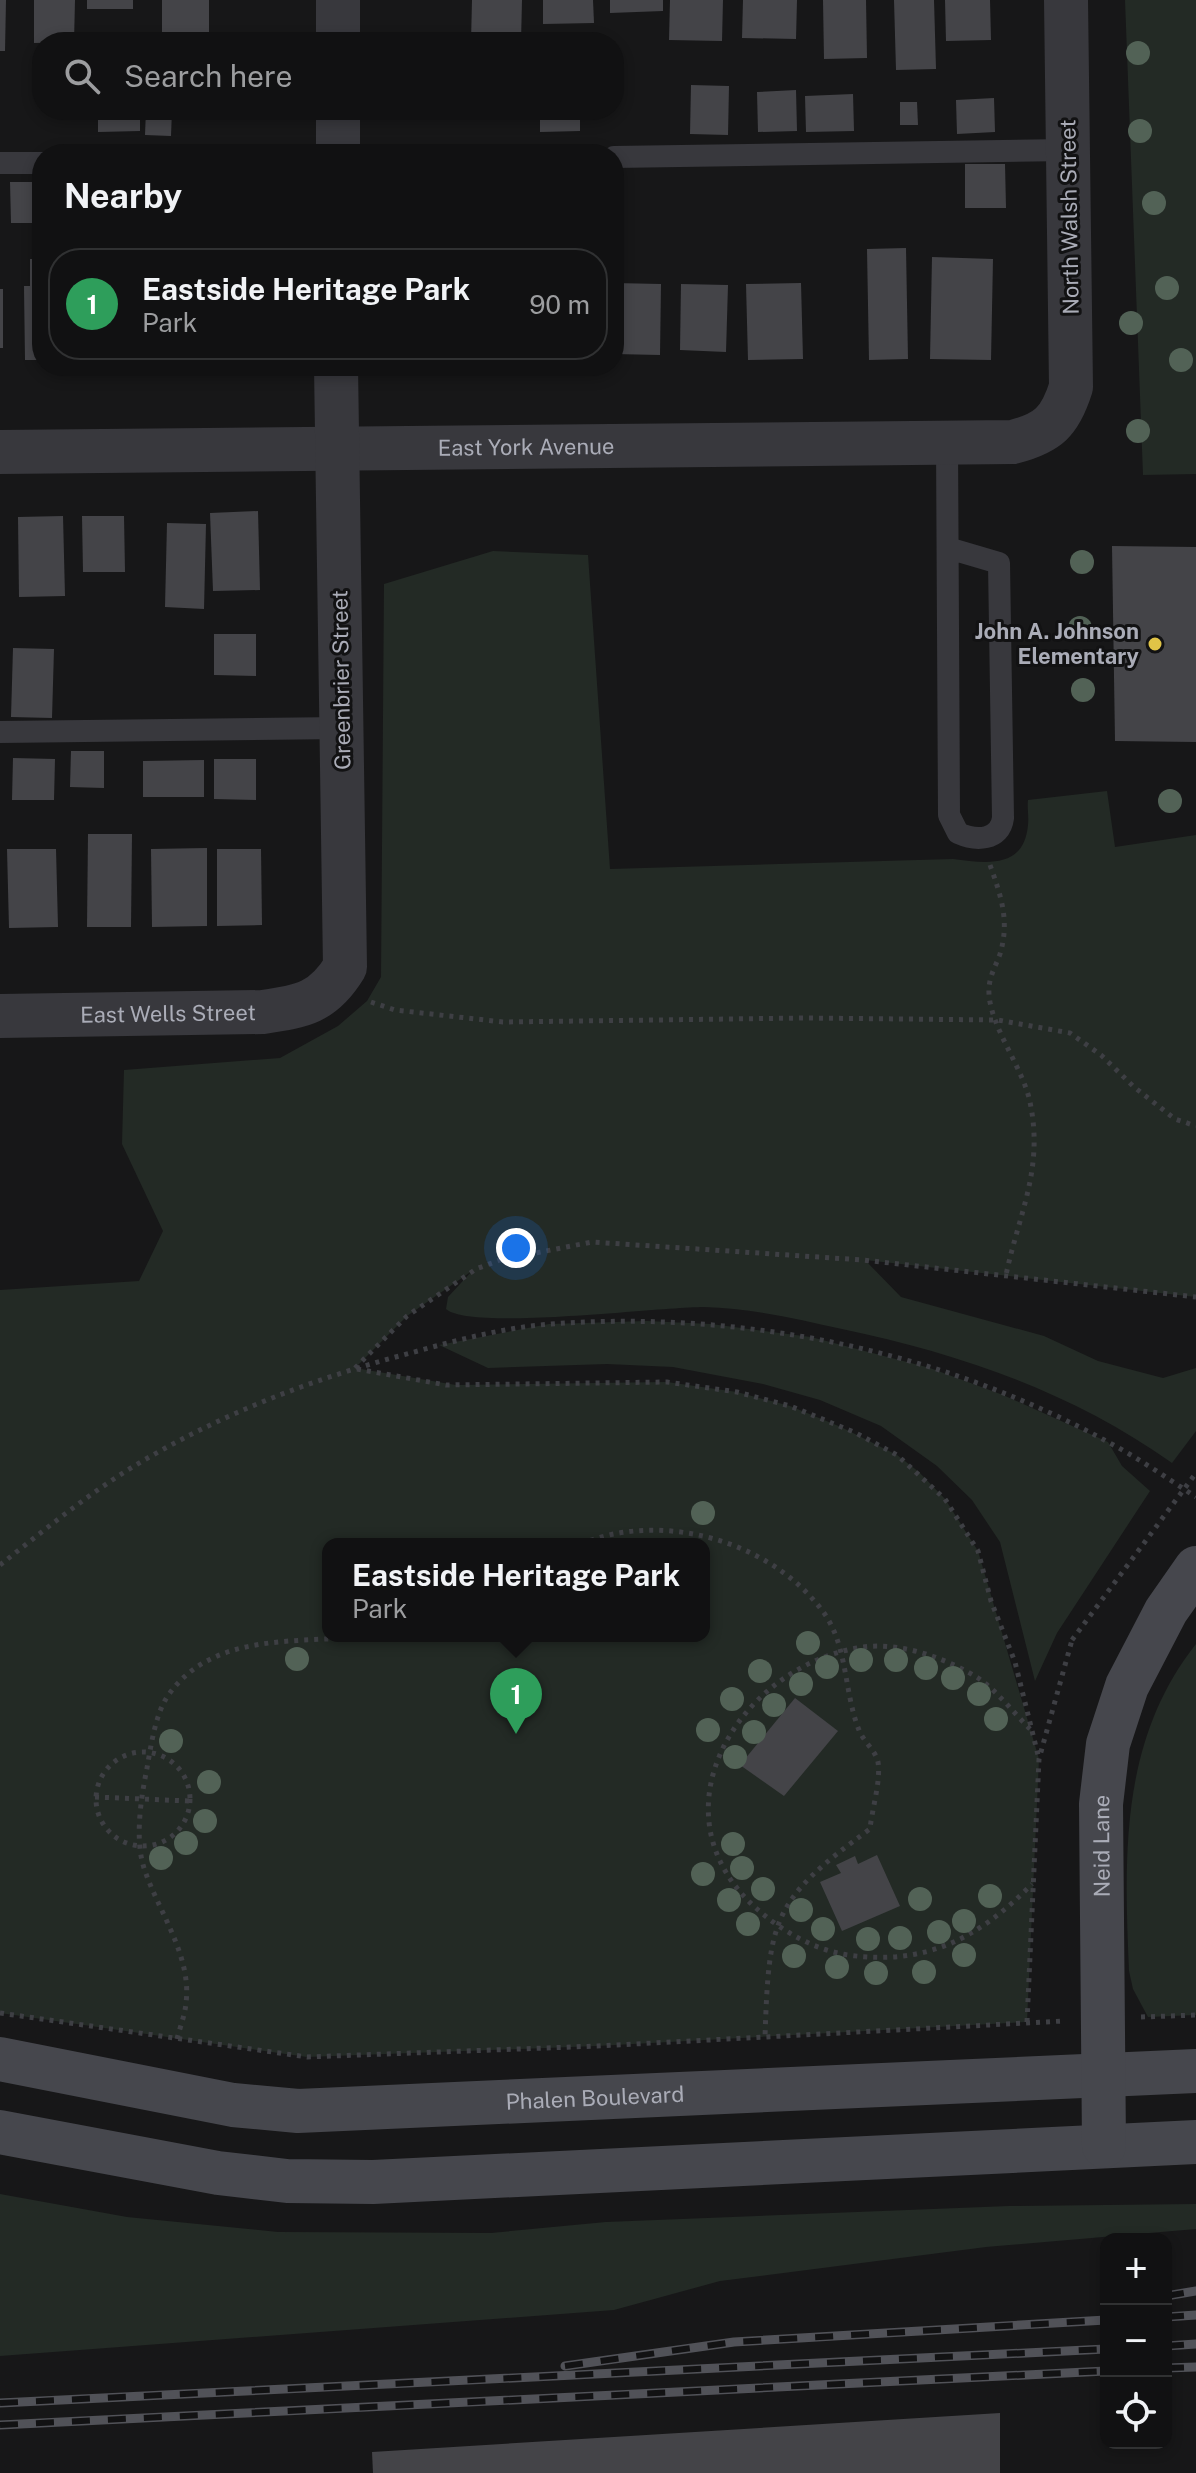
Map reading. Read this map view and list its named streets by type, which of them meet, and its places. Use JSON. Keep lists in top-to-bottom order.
{
  "streets": {
    "main road": ["Neid Lane", "Phalen Boulevard"],
    "street": [
      "North Walsh Street",
      "East York Avenue",
      "Greenbrier Street",
      "East Wells Street"
    ]
  },
  "crossings": [
    ["North Walsh Street", "East York Avenue"],
    ["East York Avenue", "Greenbrier Street"],
    ["Greenbrier Street", "East Wells Street"],
    ["Neid Lane", "Phalen Boulevard"]
  ],
  "places": ["John A. Johnson Elementary"],
  "page": {
    "search": "Search here",
    "heading": "Nearby",
    "list": [
      {
        "mark": "1",
        "name": "Eastside Heritage Park",
        "note": "Park",
        "value": "90 m"
      }
    ],
    "popup": ["Eastside Heritage Park", "Park"],
    "pins": "1",
    "map_buttons": ["+", "−"]
  }
}
